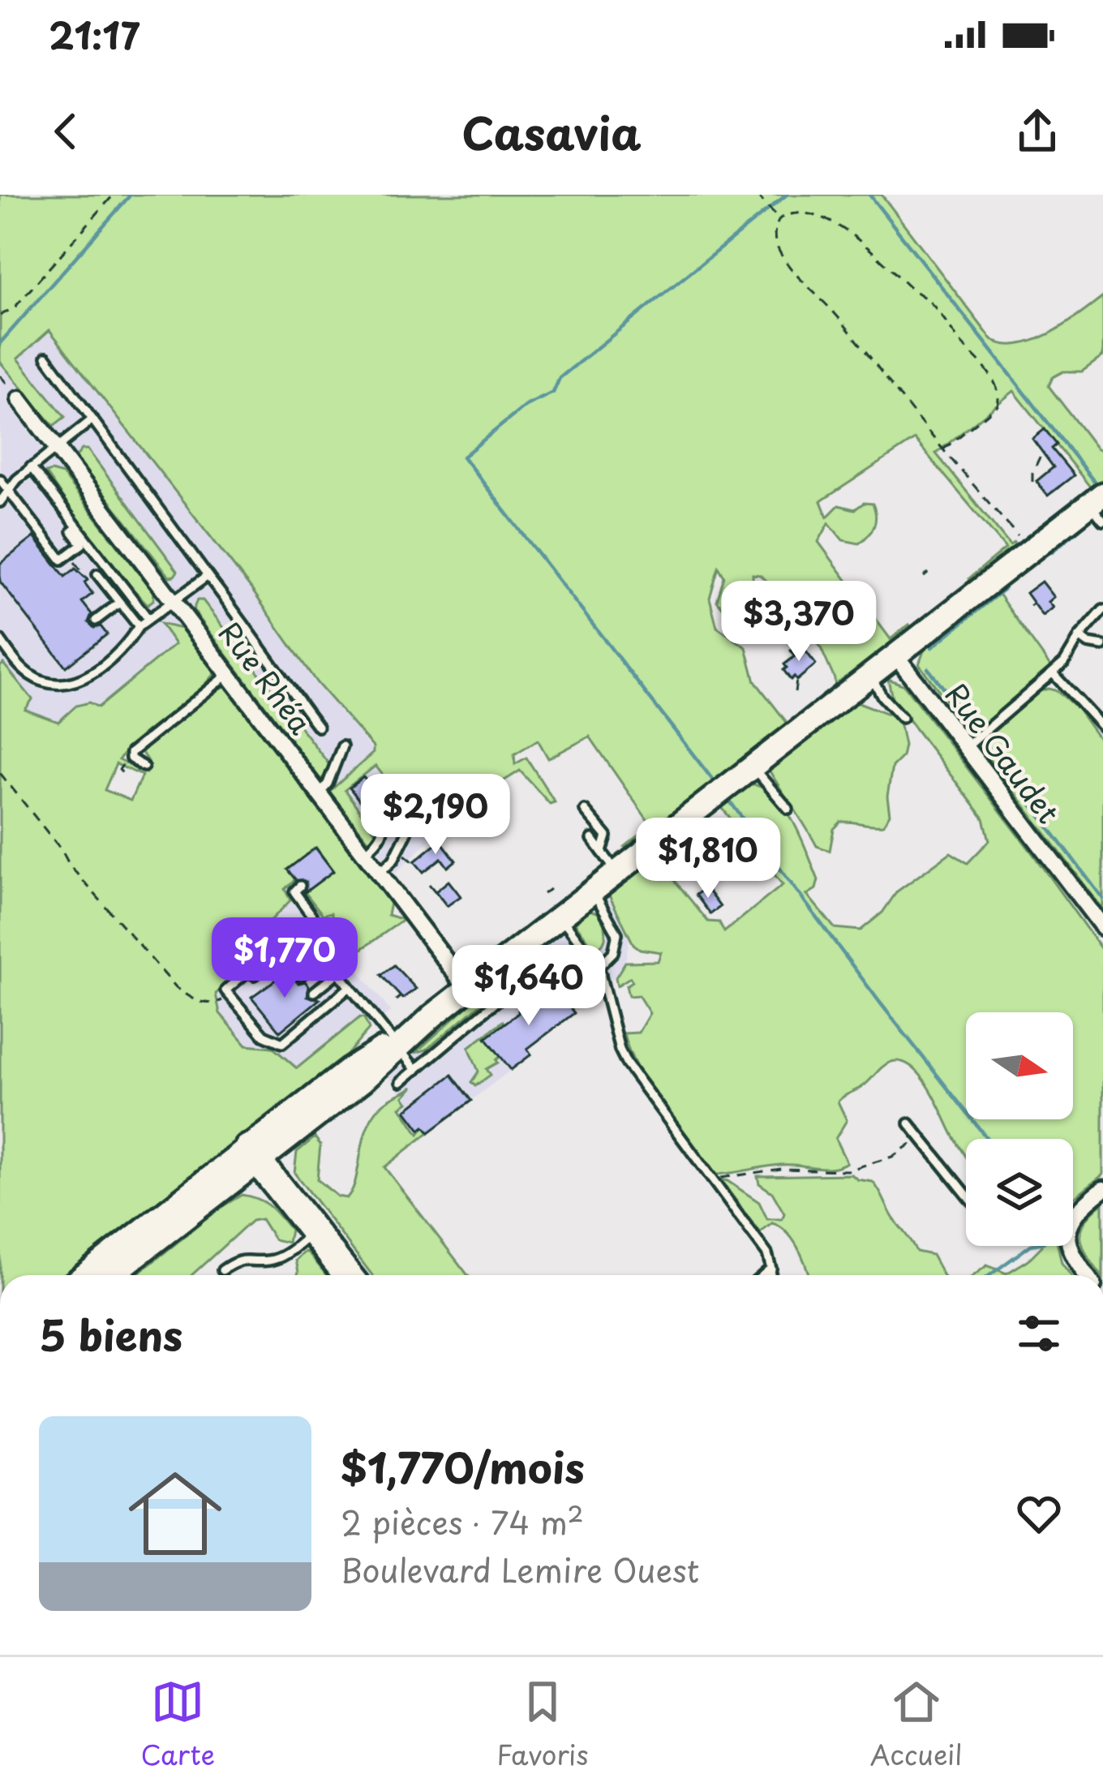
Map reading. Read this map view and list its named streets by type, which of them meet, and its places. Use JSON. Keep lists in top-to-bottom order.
{
  "streets": {
    "street": ["Rue Rhéa", "Rue Gaudet"]
  },
  "north": "right",
  "page": {
    "status": "21:17",
    "header": "Casavia",
    "price": [
      "$3,370",
      "$2,190",
      "$1,810",
      "$1,770",
      "$1,640"
    ],
    "heading": "5 biens",
    "list": [
      {
        "name": "$1,770/mois",
        "note": "2 pièces · 74 m² · Boulevard Lemire Ouest"
      }
    ],
    "tabs": ["Carte", "Favoris", "Accueil"]
  }
}
